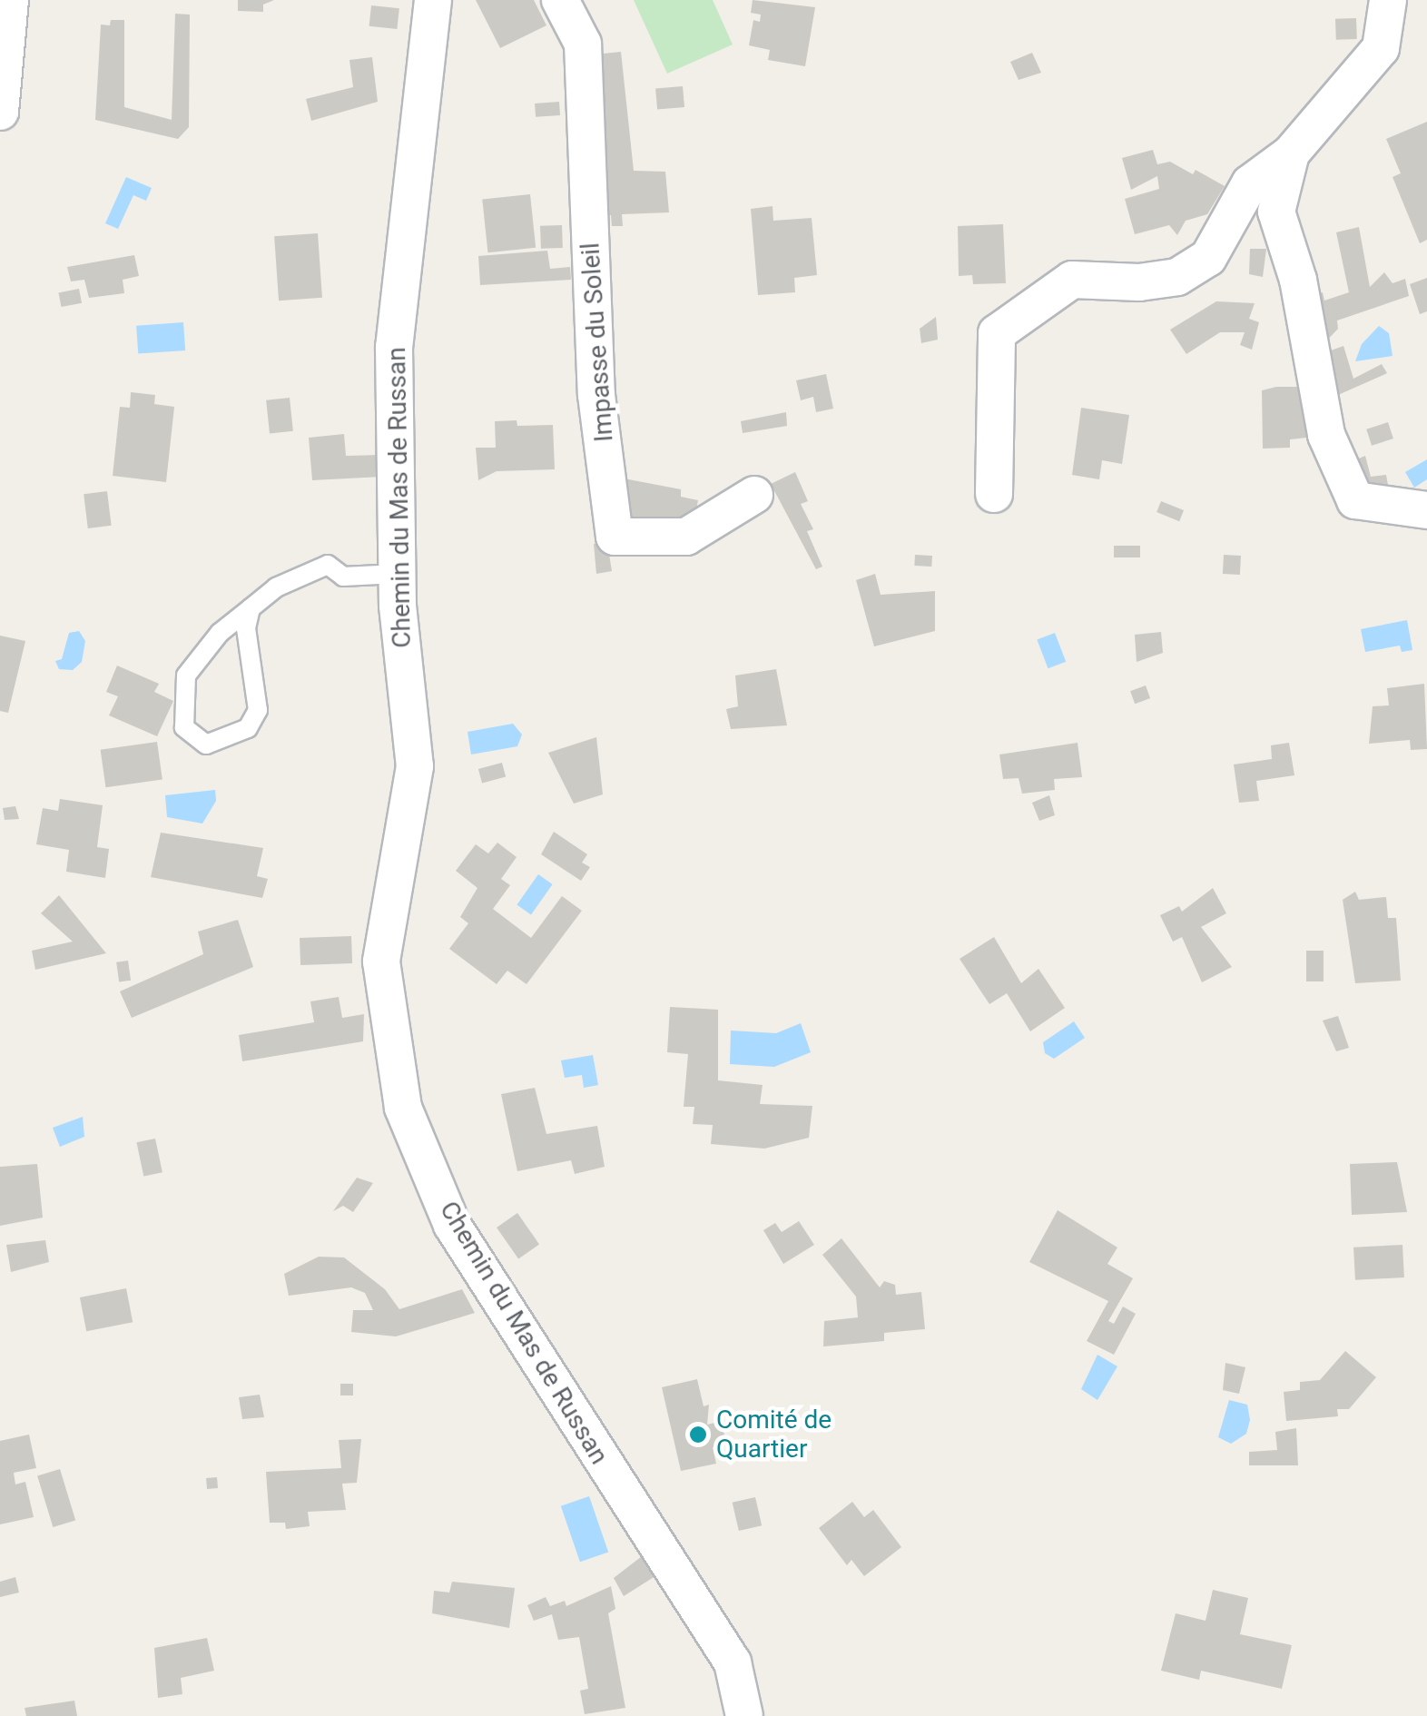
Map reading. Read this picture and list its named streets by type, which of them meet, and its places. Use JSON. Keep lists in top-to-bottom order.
{
  "streets": {
    "street": ["Impasse du Soleil", "Chemin du Mas de Russan"]
  },
  "places": ["Comité de Quartier"]
}
